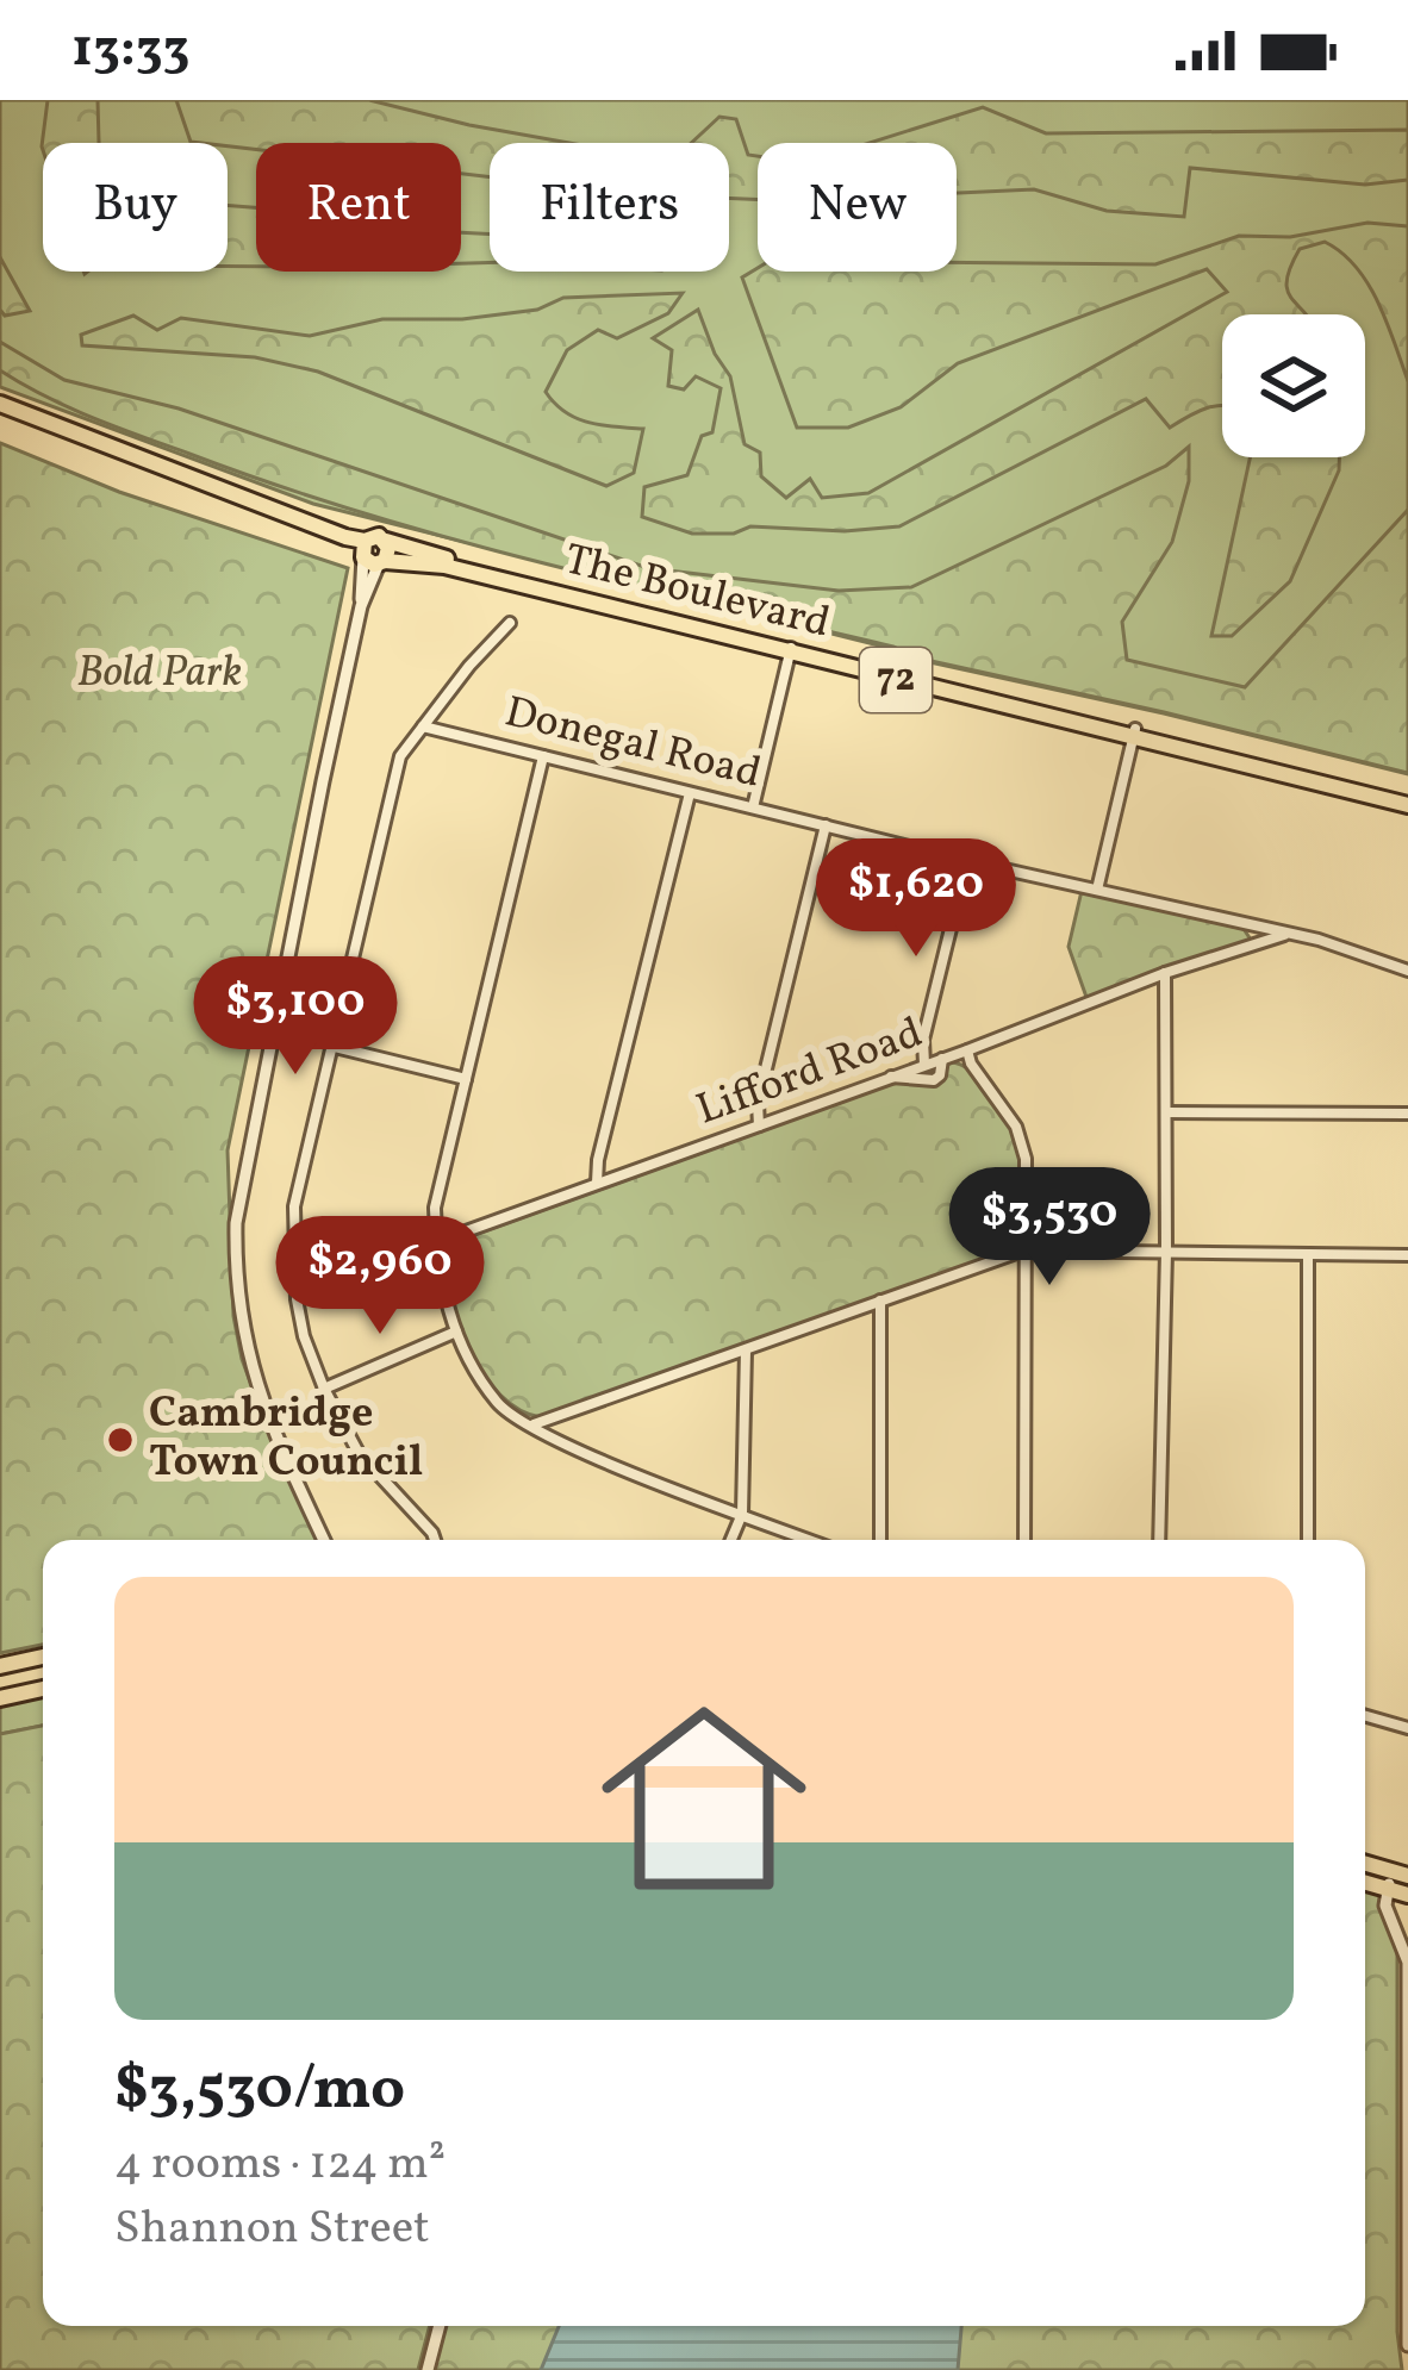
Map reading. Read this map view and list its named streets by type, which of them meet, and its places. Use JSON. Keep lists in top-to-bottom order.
{
  "streets": {
    "main road": ["The Boulevard", "72"],
    "street": ["Donegal Road", "Lifford Road"]
  },
  "crossings": [
    ["Donegal Road", "Lifford Road"]
  ],
  "parks": ["Bold Park"],
  "places": ["Cambridge Town Council"],
  "page": {
    "status": "13:33",
    "chip": [
      "Buy",
      "Rent",
      "Filters",
      "New"
    ],
    "price": [
      "$1,620",
      "$3,100",
      "$3,530",
      "$2,960"
    ],
    "list": [
      {
        "name": "$3,530/mo",
        "note": "4 rooms · 124 m² · Shannon Street"
      }
    ]
  }
}
